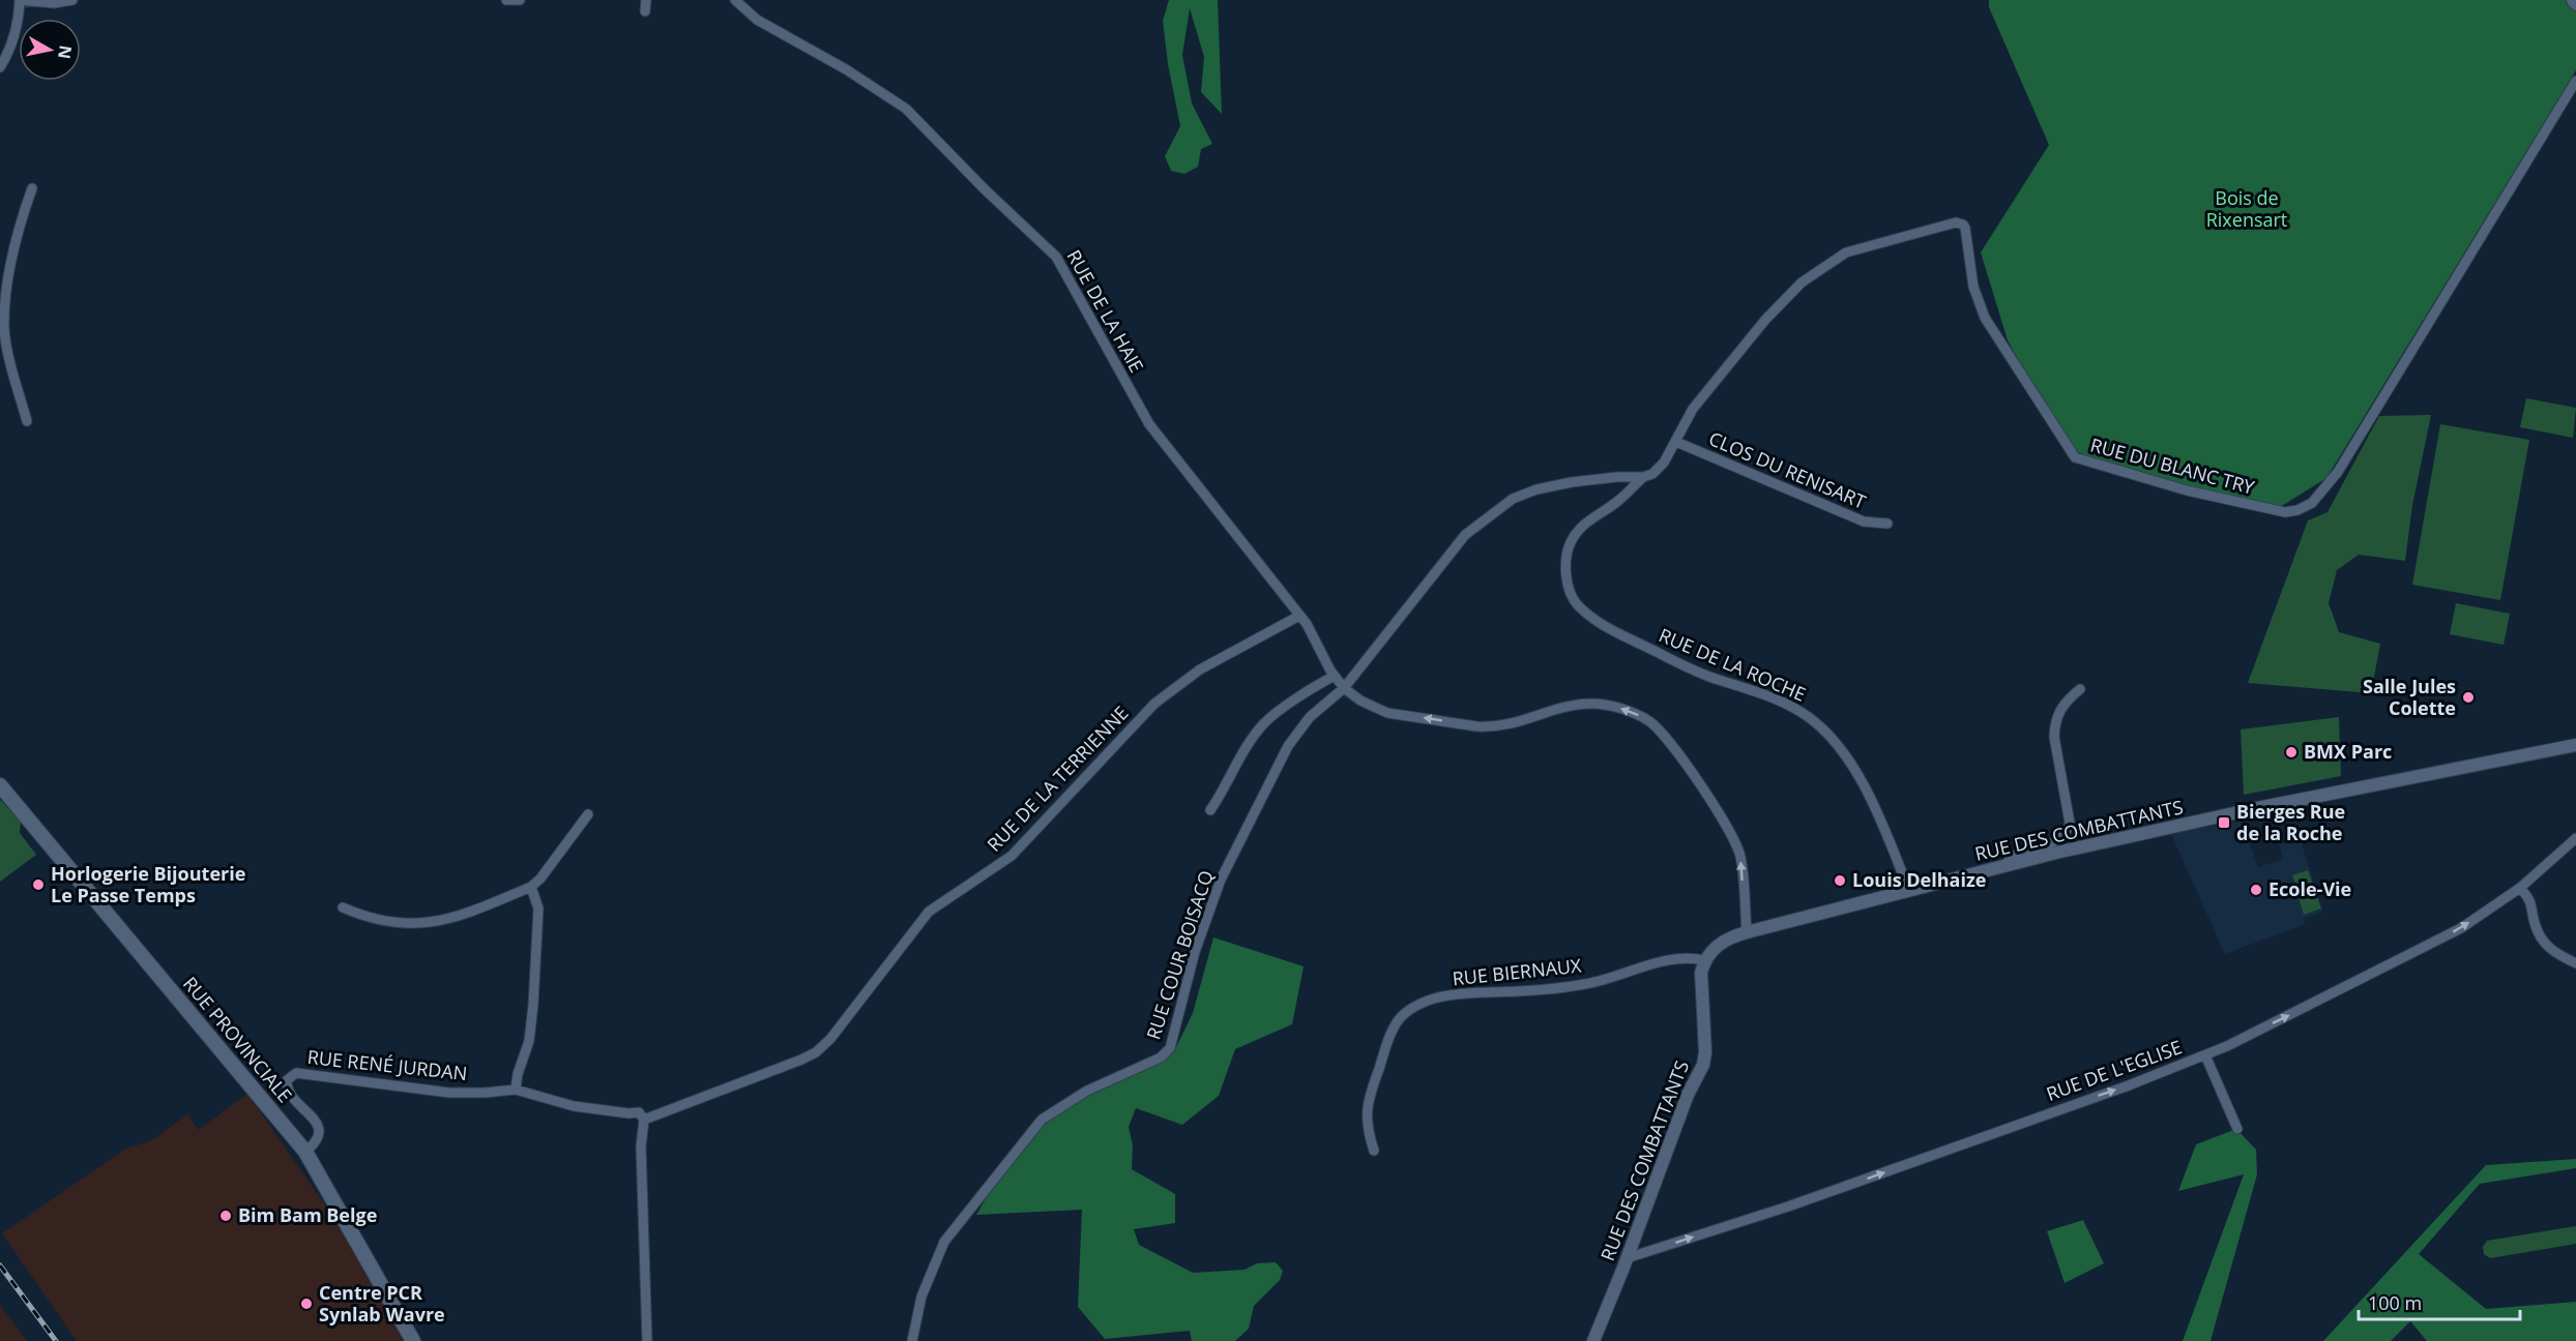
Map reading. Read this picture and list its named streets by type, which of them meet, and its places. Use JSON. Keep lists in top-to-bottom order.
{
  "streets": {
    "main road": ["RUE PROVINCIALE"],
    "street": [
      "RUE DE LA HAIE",
      "RUE DU BLANC TRY",
      "CLOS DU RENISART",
      "RUE DE LA ROCHE",
      "RUE DE LA TERRIENNE",
      "RUE DES COMBATTANTS",
      "RUE COUR BOISACQ",
      "RUE BIERNAUX",
      "RUE RENÉ JURDAN",
      "RUE DE L'EGLISE"
    ]
  },
  "crossings": [
    ["RUE DE LA HAIE", "RUE DE LA TERRIENNE"],
    ["RUE DE LA HAIE", "RUE COUR BOISACQ"],
    ["RUE DU BLANC TRY", "RUE DE LA ROCHE"],
    ["CLOS DU RENISART", "RUE DE LA ROCHE"],
    ["RUE DE LA ROCHE", "RUE DES COMBATTANTS"],
    ["RUE DE LA ROCHE", "RUE COUR BOISACQ"],
    ["RUE DE LA TERRIENNE", "RUE RENÉ JURDAN"],
    ["RUE DES COMBATTANTS", "RUE BIERNAUX"],
    ["RUE DES COMBATTANTS", "RUE DE L'EGLISE"],
    ["RUE PROVINCIALE", "RUE RENÉ JURDAN"]
  ],
  "one_way": ["RUE DE L'EGLISE"],
  "parks": ["Bois de Rixensart"],
  "places": {
    "other": [
      "Salle Jules Colette",
      "BMX Parc",
      "Louis Delhaize",
      "Horlogerie Bijouterie Le Passe Temps",
      "Ecole-Vie",
      "Bim Bam Belge",
      "Centre PCR Synlab Wavre"
    ],
    "transit": ["Bierges Rue de la Roche"]
  },
  "scale_bar": "100 m",
  "north": "right"
}
